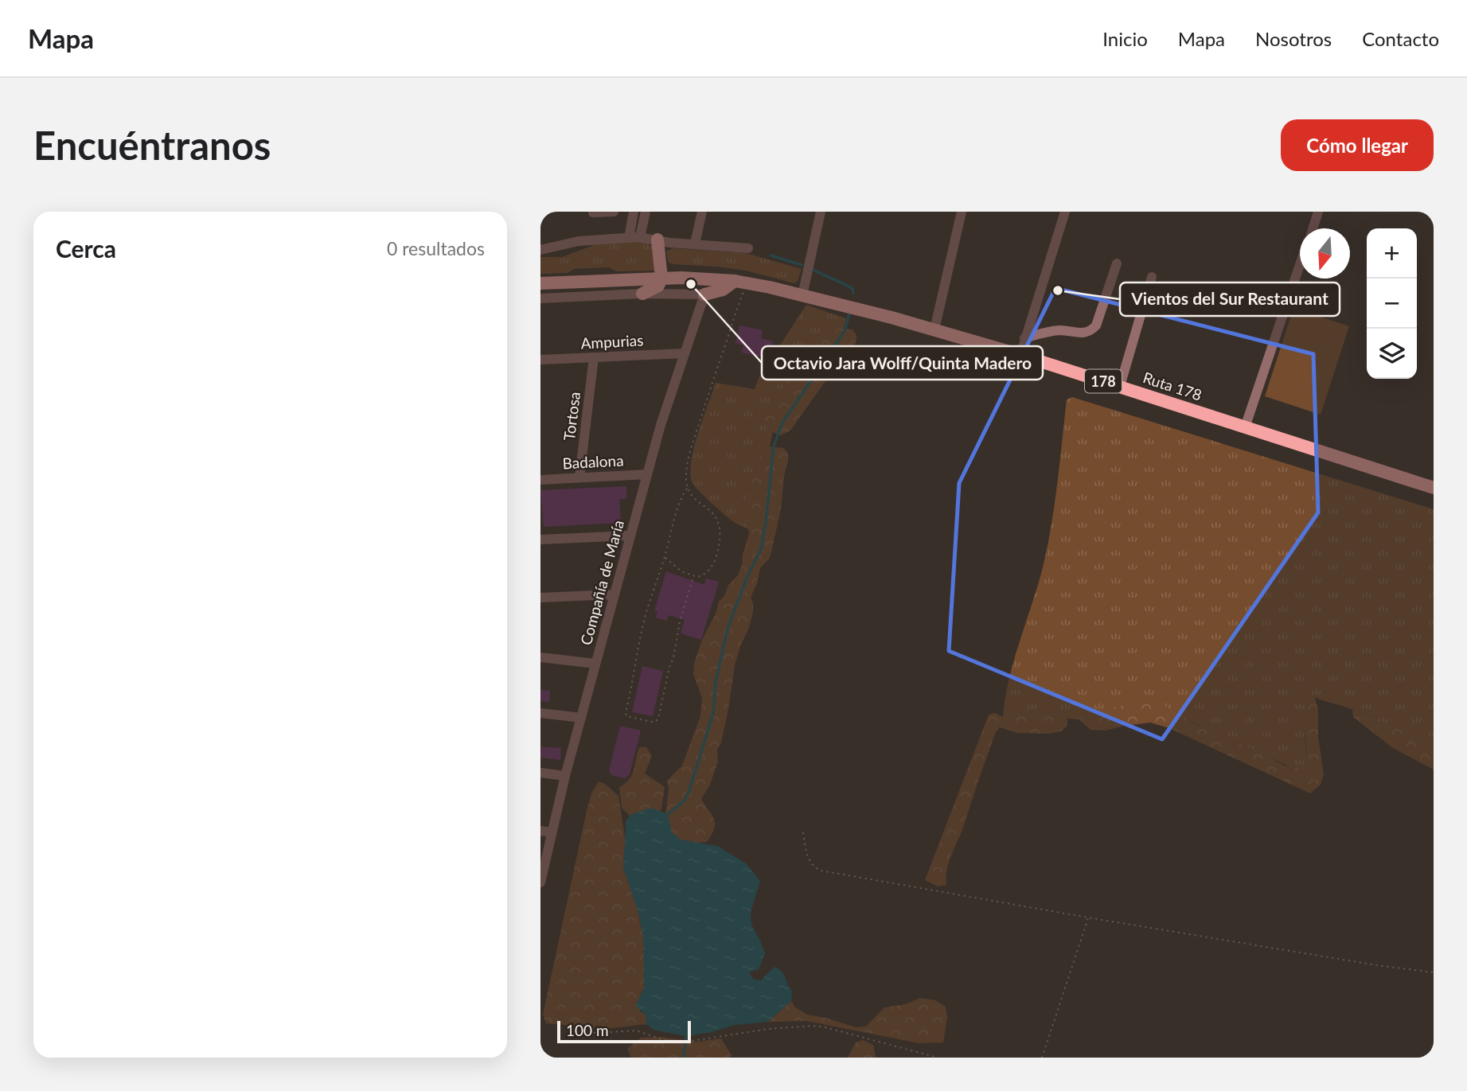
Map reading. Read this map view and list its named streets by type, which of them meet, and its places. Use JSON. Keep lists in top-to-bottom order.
{
  "streets": {
    "main road": ["178", "Ruta 178"],
    "street": [
      "Ampurias",
      "Tortosa",
      "Badalona",
      "Compañía de María"
    ]
  },
  "crossings": [
    ["Ampurias", "Tortosa"],
    ["Ampurias", "Compañía de María"],
    ["178", "Ruta 178"],
    ["Tortosa", "Badalona"],
    ["Badalona", "Compañía de María"]
  ],
  "places": ["Octavio Jara Wolff/Quinta Madero", "Vientos del Sur Restaurant"],
  "scale_bar": "100 m",
  "north": "bottom",
  "page": {
    "header": "Mapa",
    "nav": [
      "Inicio",
      "Mapa",
      "Nosotros",
      "Contacto"
    ],
    "buttons": "Cómo llegar",
    "title": "Encuéntranos",
    "heading": ["Cerca", "0 resultados"],
    "map_buttons": ["+", "−"],
    "scale": "100 m"
  }
}
